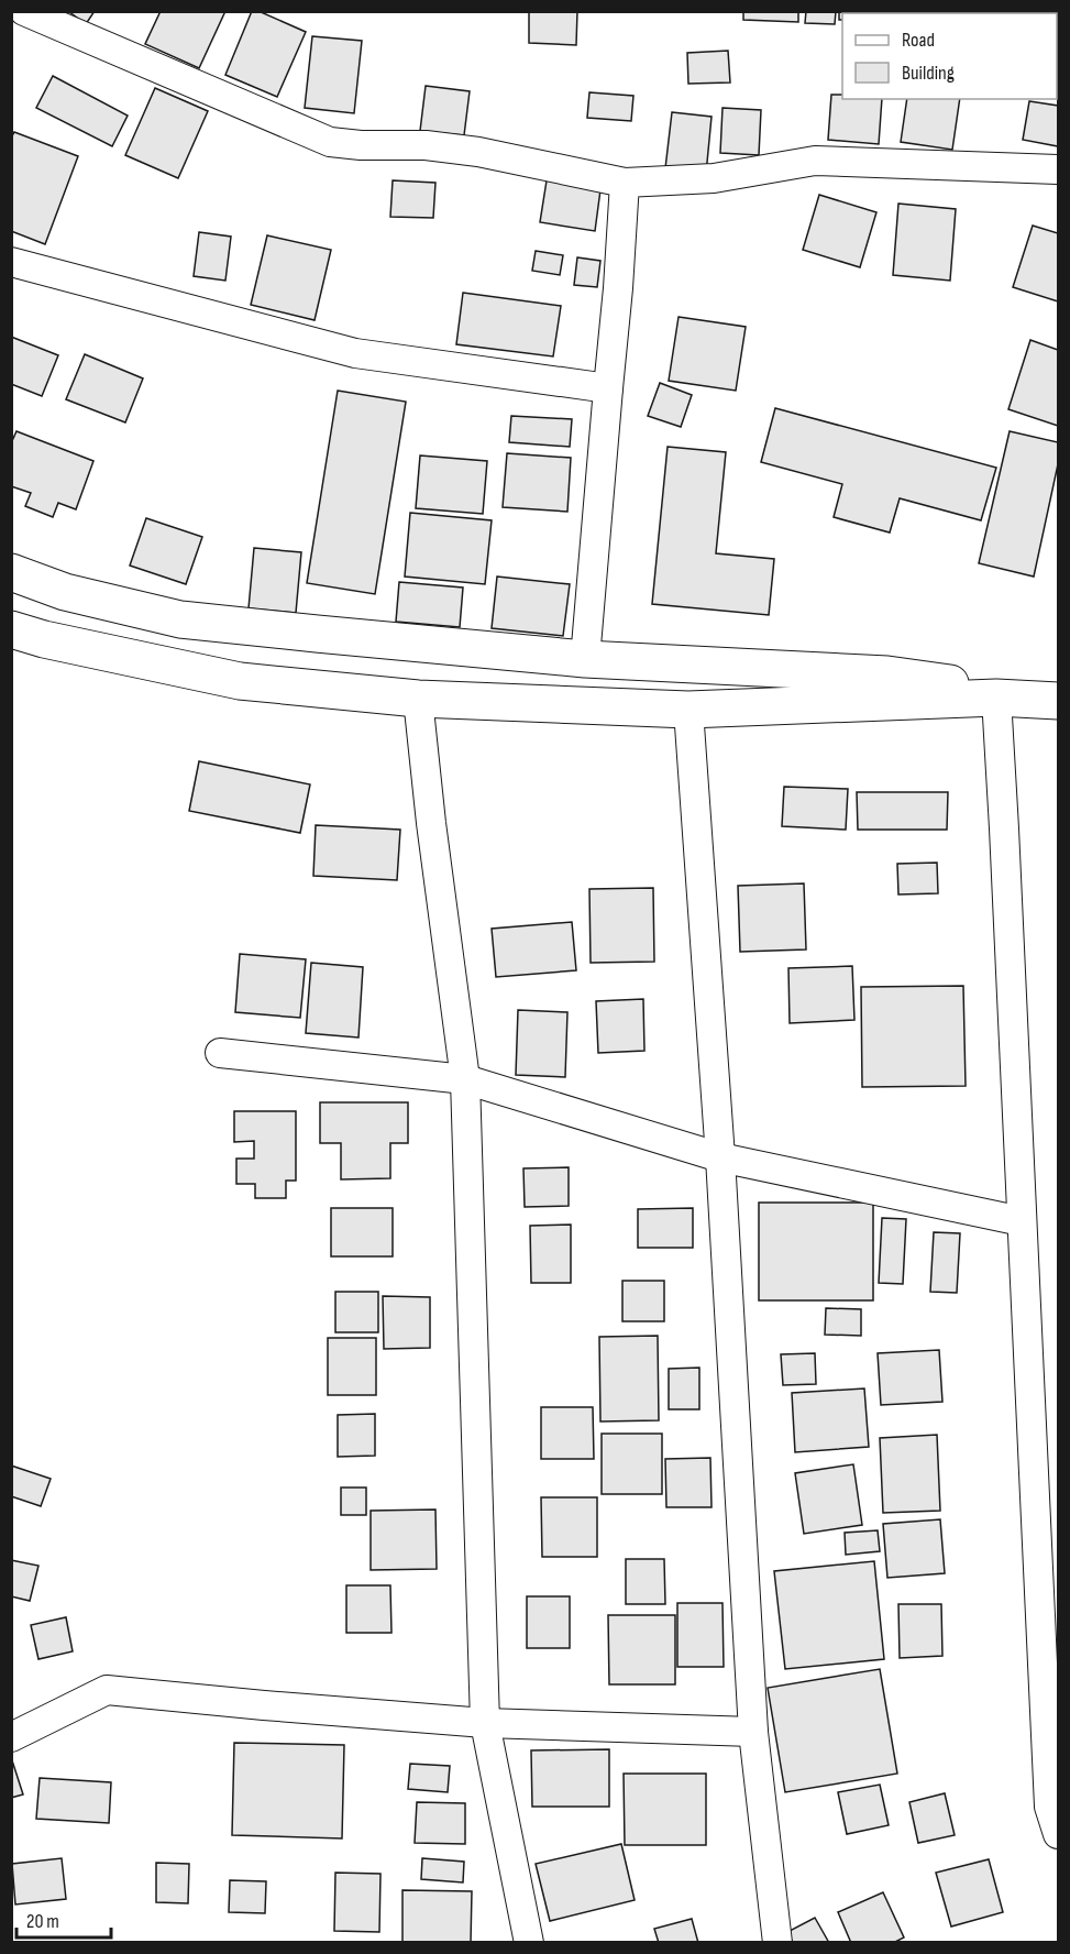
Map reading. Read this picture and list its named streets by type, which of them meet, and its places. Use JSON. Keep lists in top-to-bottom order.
{
  "legend": ["Road", "Building"],
  "scale_bar": "20 m"
}
